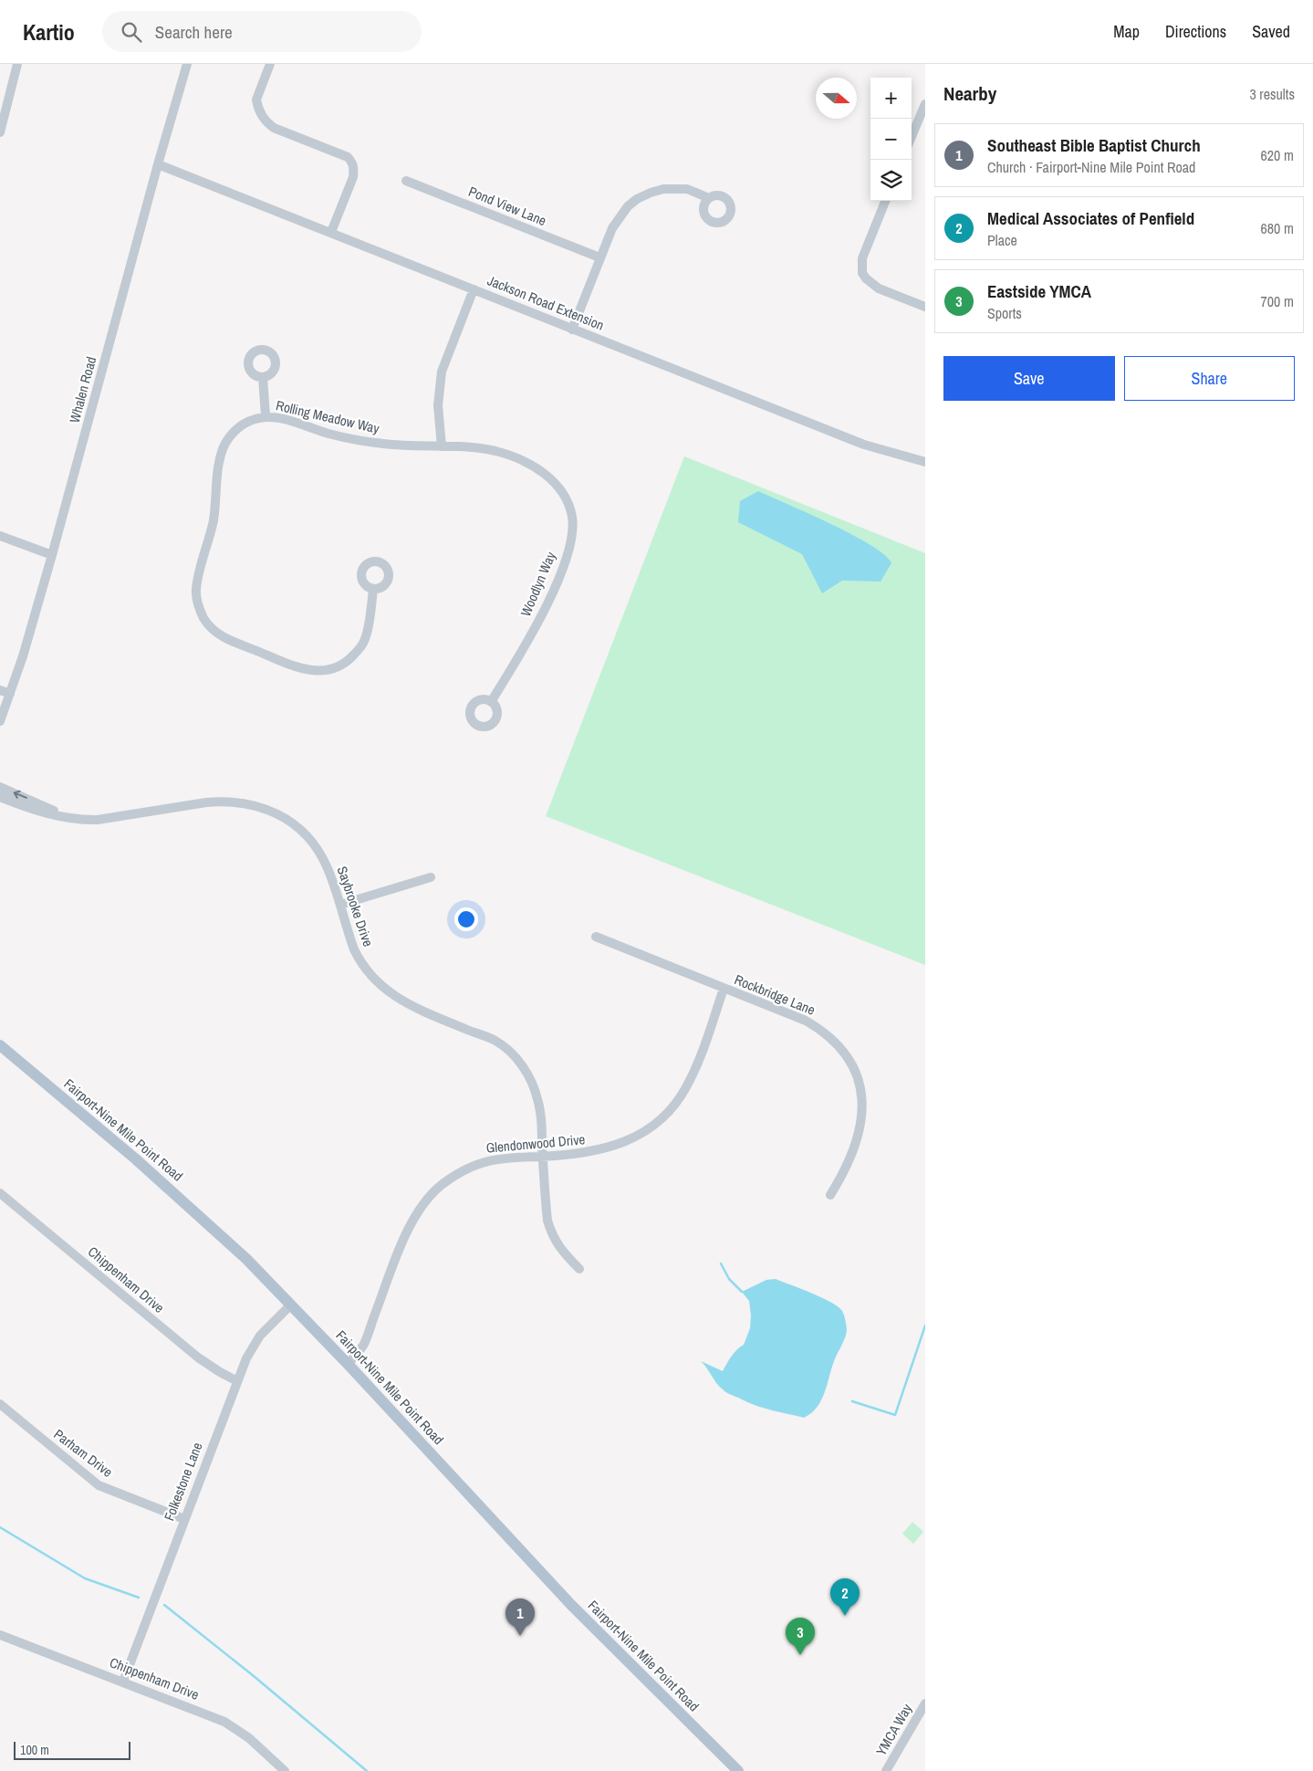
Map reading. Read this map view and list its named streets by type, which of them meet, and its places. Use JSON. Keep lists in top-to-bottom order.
{
  "streets": {
    "main road": ["Fairport-Nine Mile Point Road"],
    "street": [
      "Pond View Lane",
      "Jackson Road Extension",
      "Whalen Road",
      "Rolling Meadow Way",
      "Woodlyn Way",
      "Saybrooke Drive",
      "Rockbridge Lane",
      "Glendonwood Drive",
      "Chippenham Drive",
      "Parham Drive",
      "Folkestone Lane",
      "YMCA Way"
    ]
  },
  "crossings": [
    ["Jackson Road Extension", "Whalen Road"],
    ["Rolling Meadow Way", "Woodlyn Way"],
    ["Saybrooke Drive", "Glendonwood Drive"],
    ["Rockbridge Lane", "Glendonwood Drive"],
    ["Fairport-Nine Mile Point Road", "Glendonwood Drive"],
    ["Fairport-Nine Mile Point Road", "Folkestone Lane"],
    ["Chippenham Drive", "Folkestone Lane"],
    ["Parham Drive", "Folkestone Lane"]
  ],
  "scale_bar": "100 m",
  "north": "right",
  "page": {
    "header": "Kartio",
    "search": "Search here",
    "nav": ["Map", "Directions", "Saved"],
    "heading": ["Nearby", "3 results"],
    "map_buttons": ["+", "−"],
    "list": [
      {
        "mark": "1",
        "name": "Southeast Bible Baptist Church",
        "note": "Church · Fairport-Nine Mile Point Road",
        "value": "620 m"
      },
      {
        "mark": "2",
        "name": "Medical Associates of Penfield",
        "note": "Place",
        "value": "680 m"
      },
      {
        "mark": "3",
        "name": "Eastside YMCA",
        "note": "Sports",
        "value": "700 m"
      }
    ],
    "buttons": ["Save", "Share"],
    "pins": ["2", "1", "3"],
    "scale": "100 m"
  }
}
